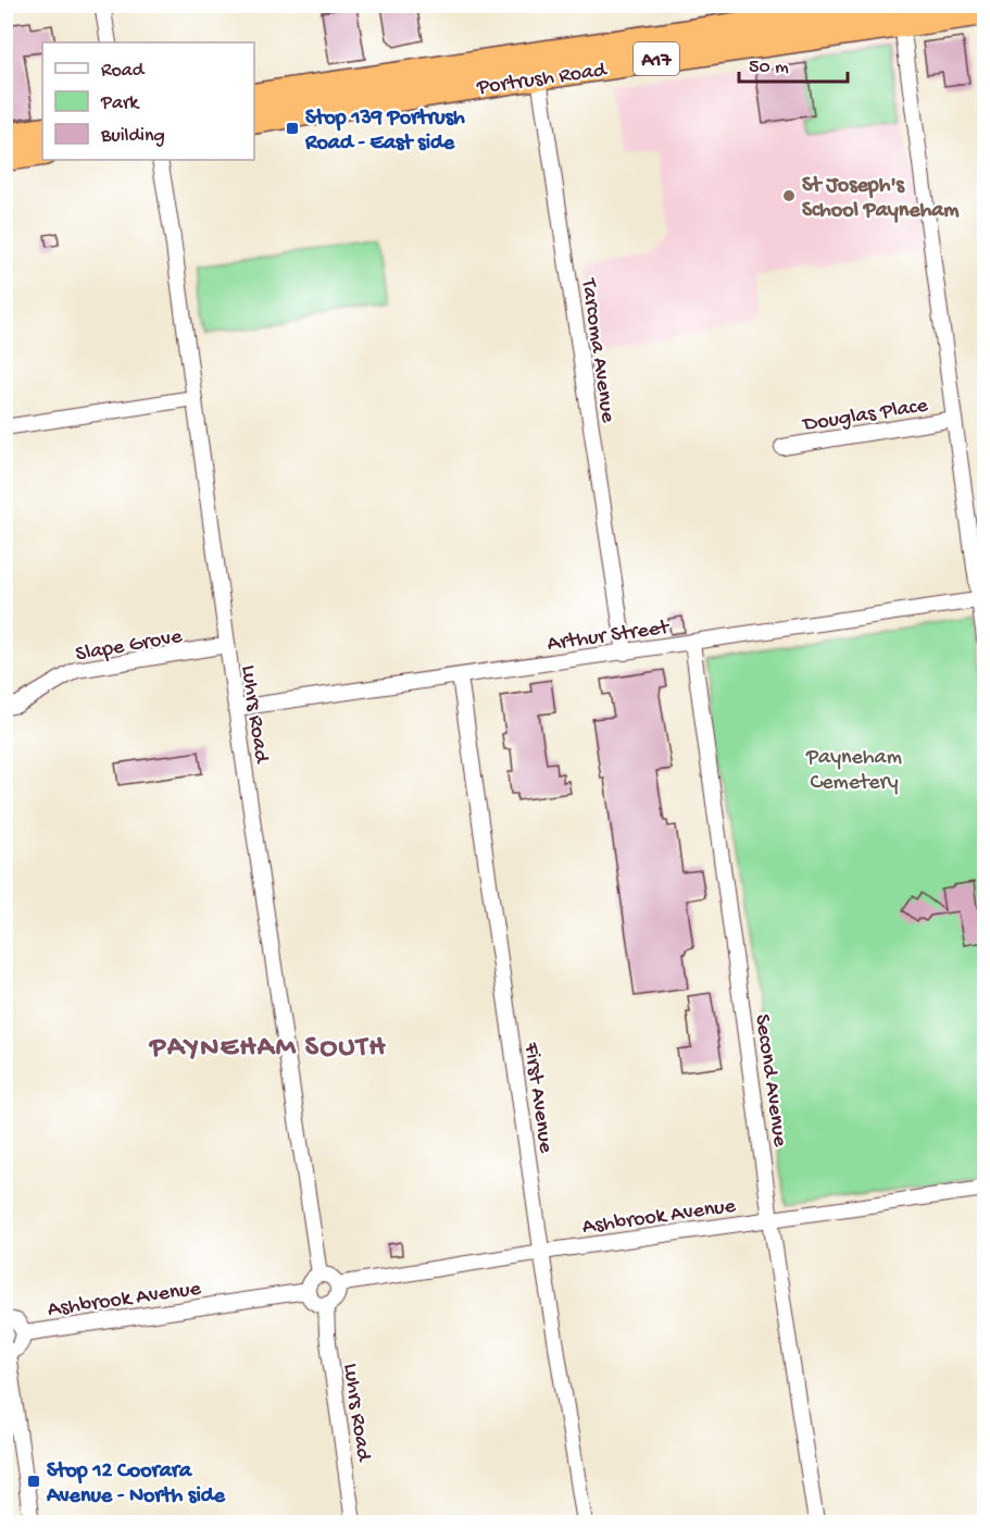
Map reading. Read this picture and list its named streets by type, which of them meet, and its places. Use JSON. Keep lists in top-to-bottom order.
{
  "streets": {
    "highway": ["A17", "Portrush Road"],
    "street": [
      "Tarcoma Avenue",
      "Douglas Place",
      "Arthur Street",
      "Slape Grove",
      "Luhrs Road",
      "Second Avenue",
      "First Avenue",
      "Ashbrook Avenue"
    ]
  },
  "crossings": [
    ["Portrush Road", "Tarcoma Avenue"],
    ["Tarcoma Avenue", "Arthur Street"],
    ["Arthur Street", "Luhrs Road"],
    ["Arthur Street", "Second Avenue"],
    ["Arthur Street", "First Avenue"],
    ["Slape Grove", "Luhrs Road"],
    ["Luhrs Road", "Ashbrook Avenue"],
    ["Second Avenue", "Ashbrook Avenue"],
    ["First Avenue", "Ashbrook Avenue"]
  ],
  "districts": ["PAYNEHAM SOUTH"],
  "parks": ["Payneham Cemetery"],
  "places": {
    "transit": ["Stop 139 Portrush Road - East side", "Stop 12 Coorara Avenue - North side"],
    "other": ["St Joseph's School Payneham"]
  },
  "legend": ["Road", "Park", "Building"],
  "scale_bar": "50 m"
}
